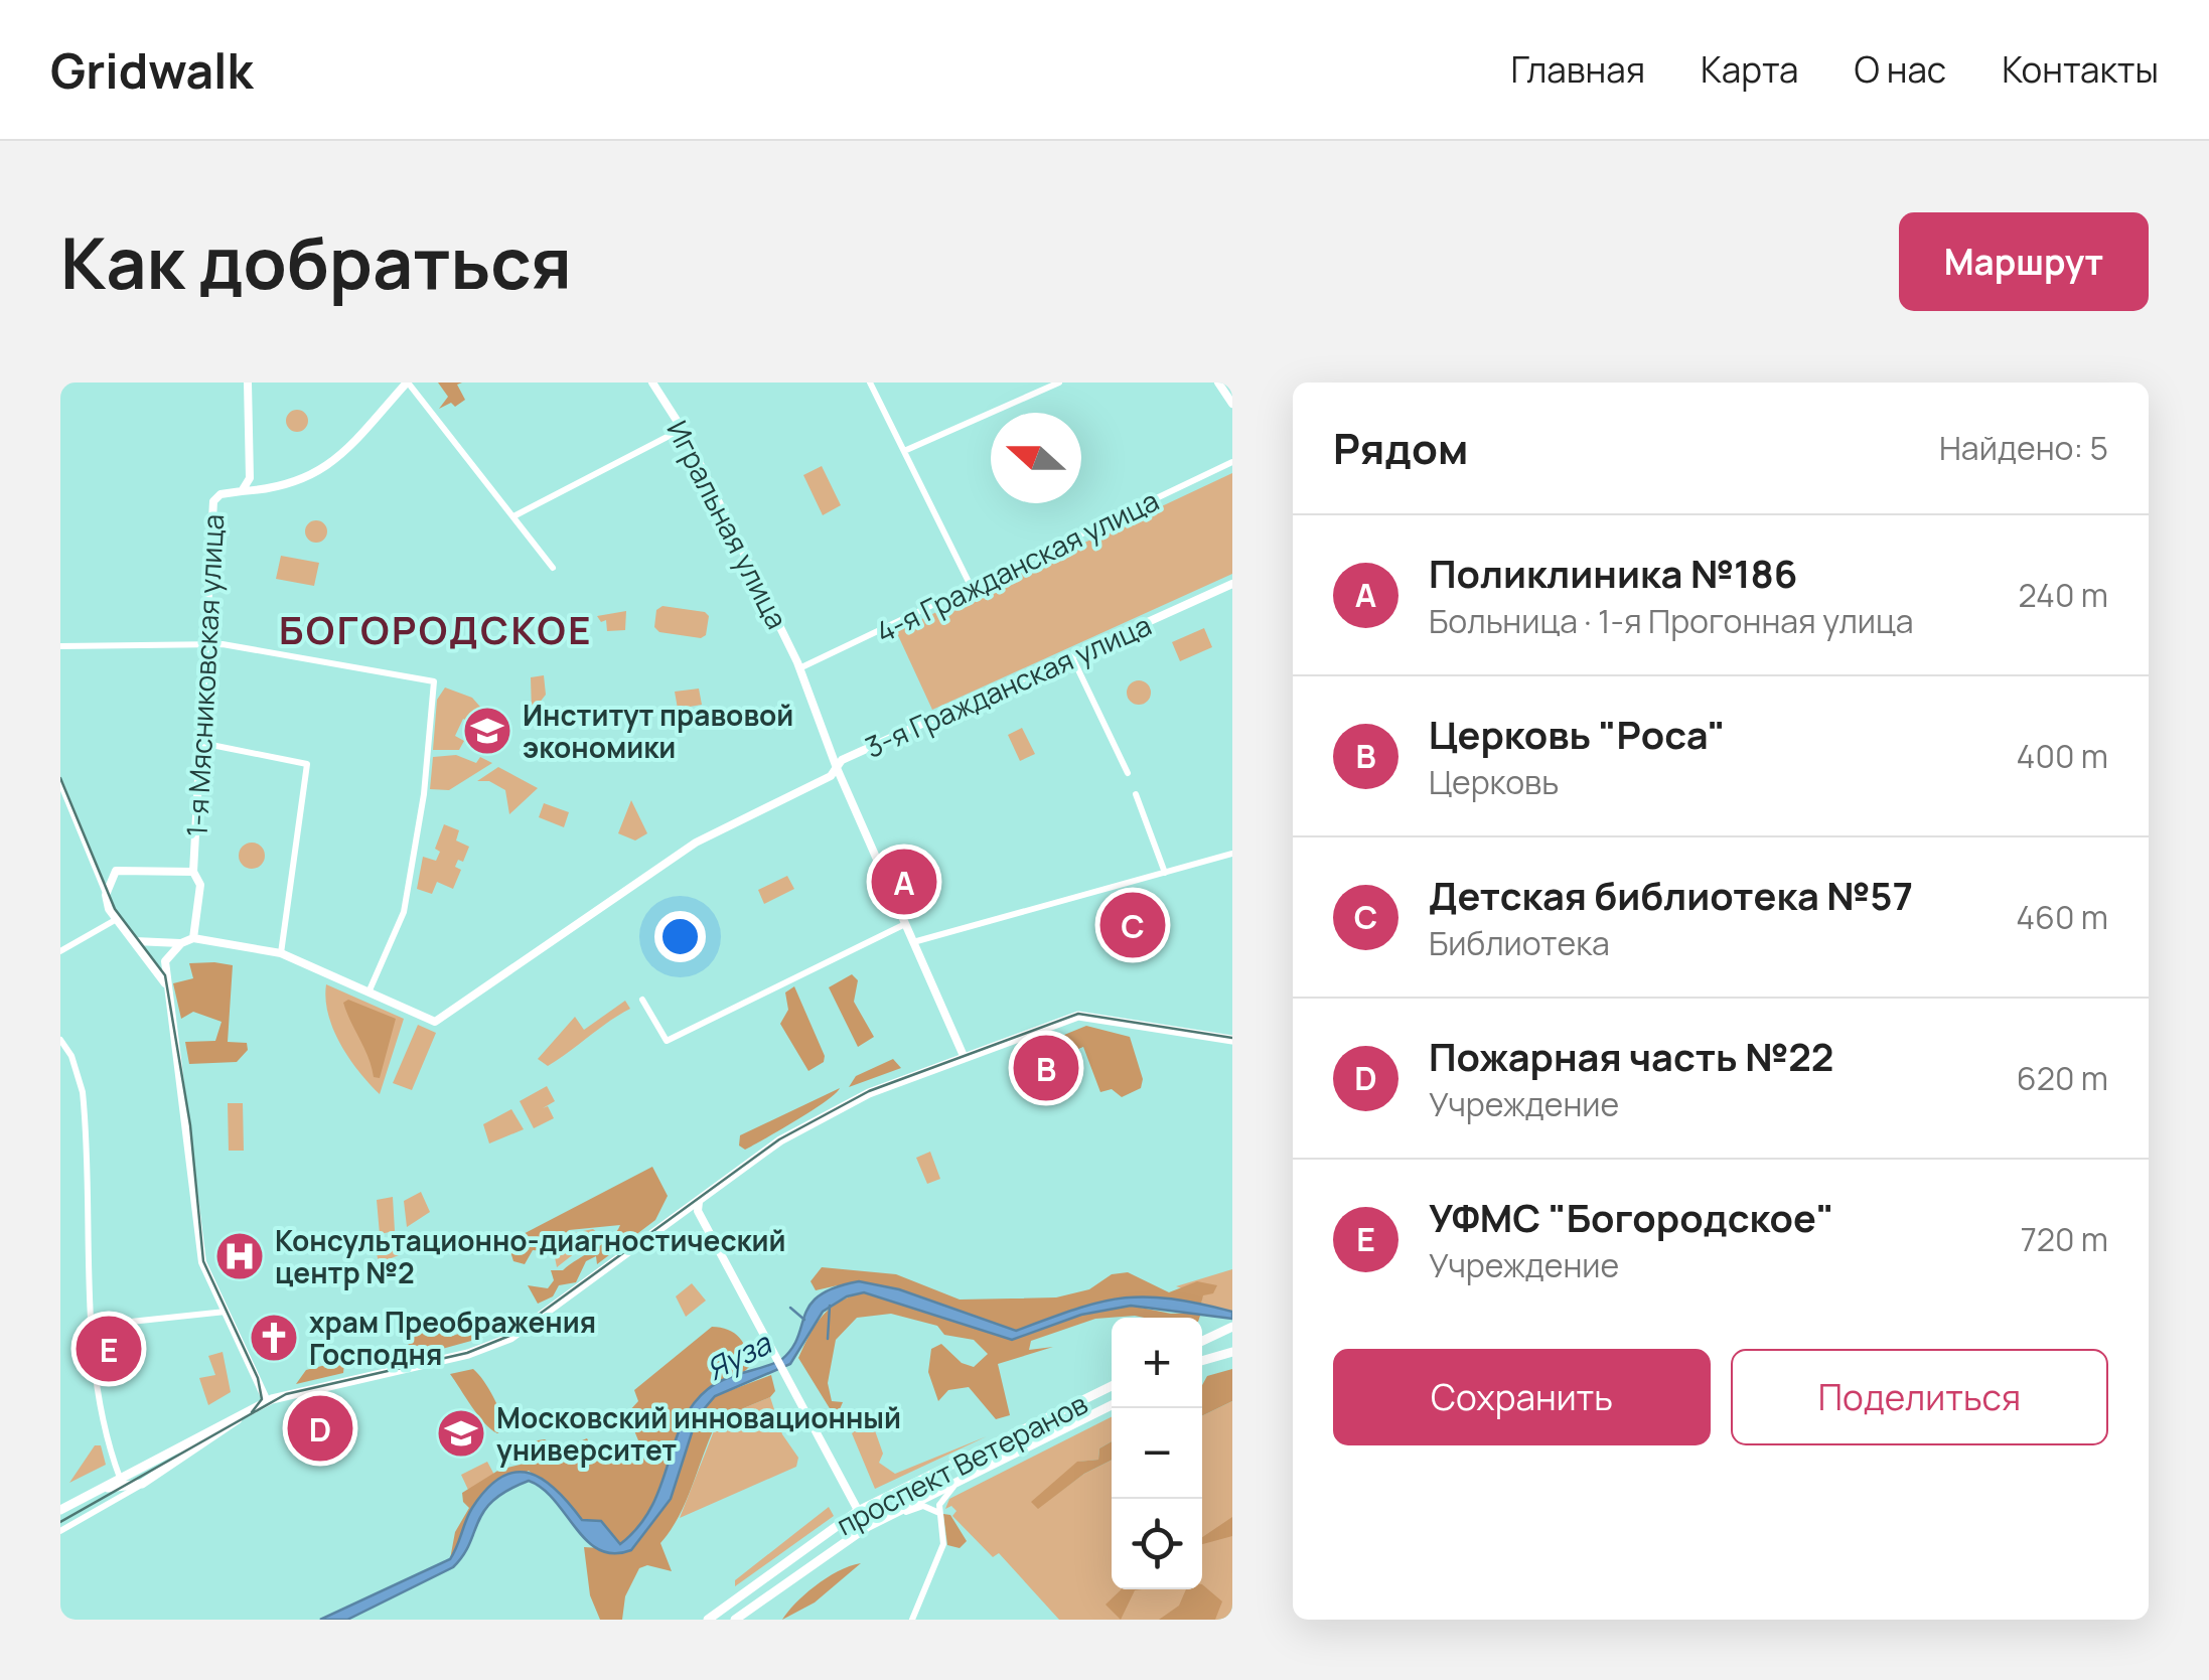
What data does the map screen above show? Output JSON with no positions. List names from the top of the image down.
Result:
{
  "streets": {
    "main road": ["проспект Ветеранов"],
    "street": [
      "Игральная улица",
      "4-я Гражданская улица",
      "1-я Мясниковская улица",
      "3-я Гражданская улица"
    ]
  },
  "crossings": [
    ["Игральная улица", "4-я Гражданская улица"],
    ["Игральная улица", "3-я Гражданская улица"]
  ],
  "districts": ["БОГОРОДСКОЕ"],
  "water": ["Яуза"],
  "places": {
    "school or university": ["Институт правовой экономики", "Московский инновационный университет"],
    "hospital": ["Консультационно-диагностический центр №2"],
    "church": ["храм Преображения Господня"]
  },
  "north": "left",
  "page": {
    "header": "Gridwalk",
    "nav": [
      "Главная",
      "Карта",
      "О нас",
      "Контакты"
    ],
    "buttons": [
      "Маршрут",
      ["Сохранить", "Поделиться"]
    ],
    "title": "Как добраться",
    "heading": ["Рядом", "Найдено: 5"],
    "list": [
      {
        "mark": "A",
        "name": "Поликлиника №186",
        "note": "Больница · 1-я Прогонная улица",
        "value": "240 m"
      },
      {
        "mark": "B",
        "name": "Церковь \"Роса\"",
        "note": "Церковь",
        "value": "400 m"
      },
      {
        "mark": "C",
        "name": "Детская библиотека №57",
        "note": "Библиотека",
        "value": "460 m"
      },
      {
        "mark": "D",
        "name": "Пожарная часть №22",
        "note": "Учреждение",
        "value": "620 m"
      },
      {
        "mark": "E",
        "name": "УФМС \"Богородское\"",
        "note": "Учреждение",
        "value": "720 m"
      }
    ],
    "pins": [
      "A",
      "C",
      "B",
      "E",
      "D"
    ],
    "map_buttons": ["+", "−"]
  }
}
